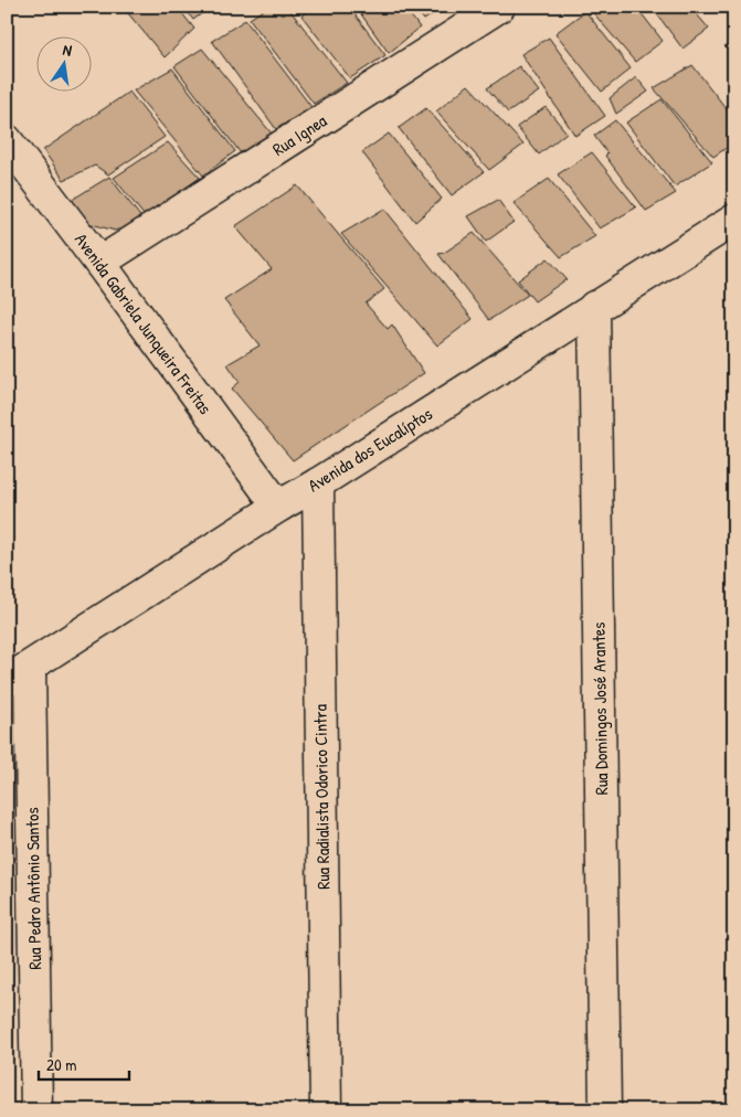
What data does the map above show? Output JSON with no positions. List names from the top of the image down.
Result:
{
  "streets": {
    "street": [
      "Rua Ignea",
      "Avenida Gabriela Junqueira Freitas",
      "Avenida dos Eucalíptos",
      "Rua Domingos José Arantes",
      "Rua Radialista Odorico Cintra",
      "Rua Pedro Antônio Santos"
    ]
  },
  "crossings": [
    ["Rua Ignea", "Avenida Gabriela Junqueira Freitas"],
    ["Avenida Gabriela Junqueira Freitas", "Avenida dos Eucalíptos"],
    ["Avenida dos Eucalíptos", "Rua Domingos José Arantes"],
    ["Avenida dos Eucalíptos", "Rua Radialista Odorico Cintra"],
    ["Avenida dos Eucalíptos", "Rua Pedro Antônio Santos"]
  ],
  "scale_bar": "20 m",
  "north": "top"
}
